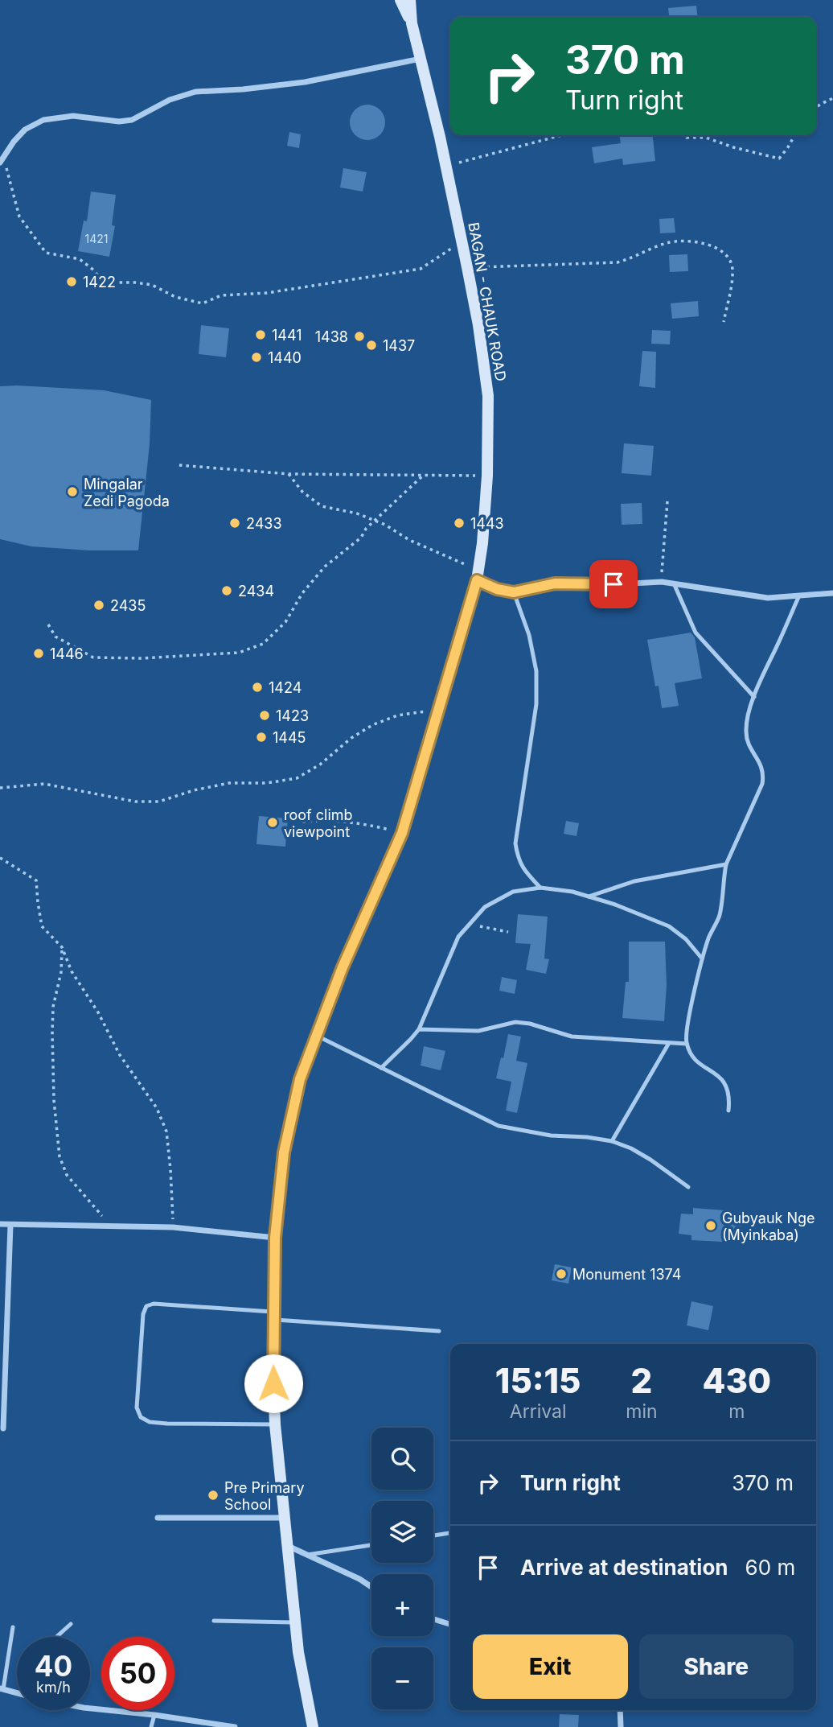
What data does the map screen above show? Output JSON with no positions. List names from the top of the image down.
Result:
{
  "streets": {
    "main road": ["BAGAN - CHAUK ROAD"]
  },
  "places": [
    "1422",
    "1441",
    "1438",
    "1437",
    "1440",
    "Mingalar Zedi Pagoda",
    "2433",
    "1443",
    "2434",
    "2435",
    "1446",
    "1424",
    "1423",
    "1445",
    "roof climb viewpoint",
    "Gubyauk Nge (Myinkaba)",
    "Monument 1374",
    "Pre Primary School"
  ],
  "house_numbers": ["1421"],
  "page": {
    "turn": ["370 m", "Turn right"],
    "eta": [
      "15:15",
      "Arrival",
      "2",
      "min",
      "430",
      "m"
    ],
    "map_buttons": ["+", "−"],
    "list": [
      {
        "name": "Turn right",
        "value": "370 m"
      },
      {
        "name": "Arrive at destination",
        "value": "60 m"
      }
    ],
    "buttons": ["Exit", "Share"],
    "speed": "40 km/h",
    "limit": "50"
  }
}
